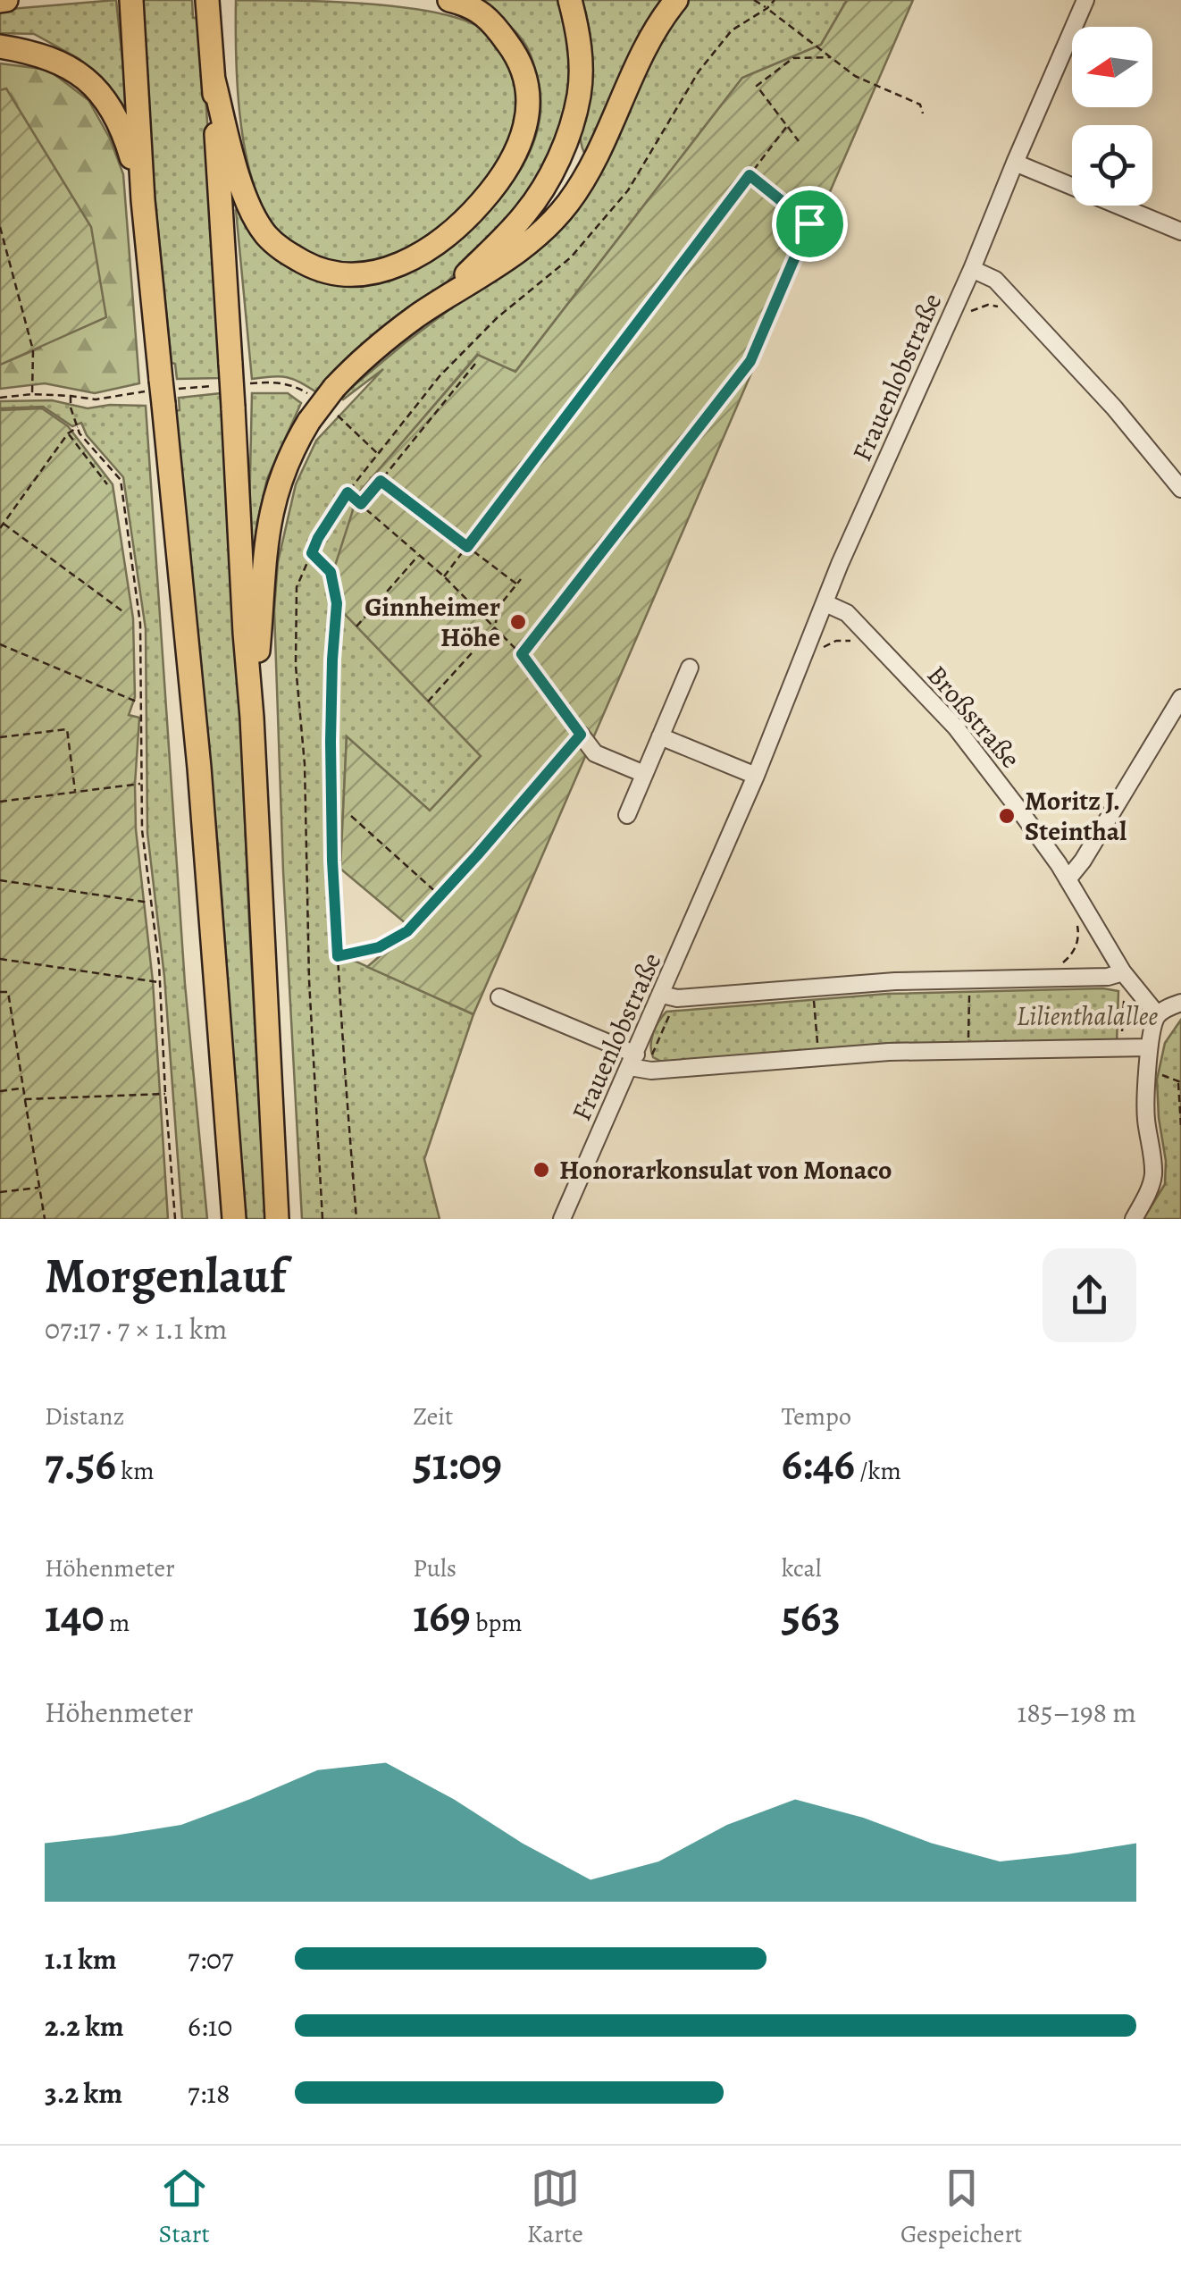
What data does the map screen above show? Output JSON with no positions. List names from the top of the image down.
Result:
{
  "streets": {
    "street": ["Frauenlobstraße", "Broßstraße"]
  },
  "crossings": [
    ["Frauenlobstraße", "Broßstraße"]
  ],
  "parks": ["Lilienthalallee"],
  "places": ["Ginnheimer Höhe", "Moritz J. Steinthal", "Honorarkonsulat von Monaco"],
  "north": "left",
  "page": {
    "heading": ["Morgenlauf", "07:17 · 7 × 1.1 km"],
    "stats": [
      ["Distanz", "7.56 km"],
      ["Zeit", "51:09"],
      ["Tempo", "6:46 /km"],
      ["Höhenmeter", "140 m"],
      ["Puls", "169 bpm"],
      ["kcal", "563"]
    ],
    "chart": ["Höhenmeter", "185–198 m"],
    "list": [
      {
        "name": "1.1 km",
        "note": "7:07"
      },
      {
        "name": "2.2 km",
        "note": "6:10"
      },
      {
        "name": "3.2 km",
        "note": "7:18"
      }
    ],
    "tabs": ["Start", "Karte", "Gespeichert"]
  }
}
